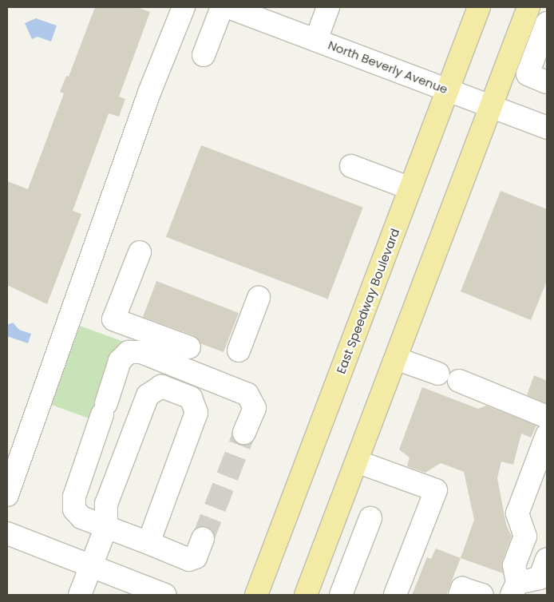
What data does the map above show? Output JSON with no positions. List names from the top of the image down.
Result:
{
  "streets": {
    "main road": ["East Speedway Boulevard"],
    "street": ["North Beverly Avenue"]
  },
  "crossings": [
    ["North Beverly Avenue", "East Speedway Boulevard"]
  ]
}
